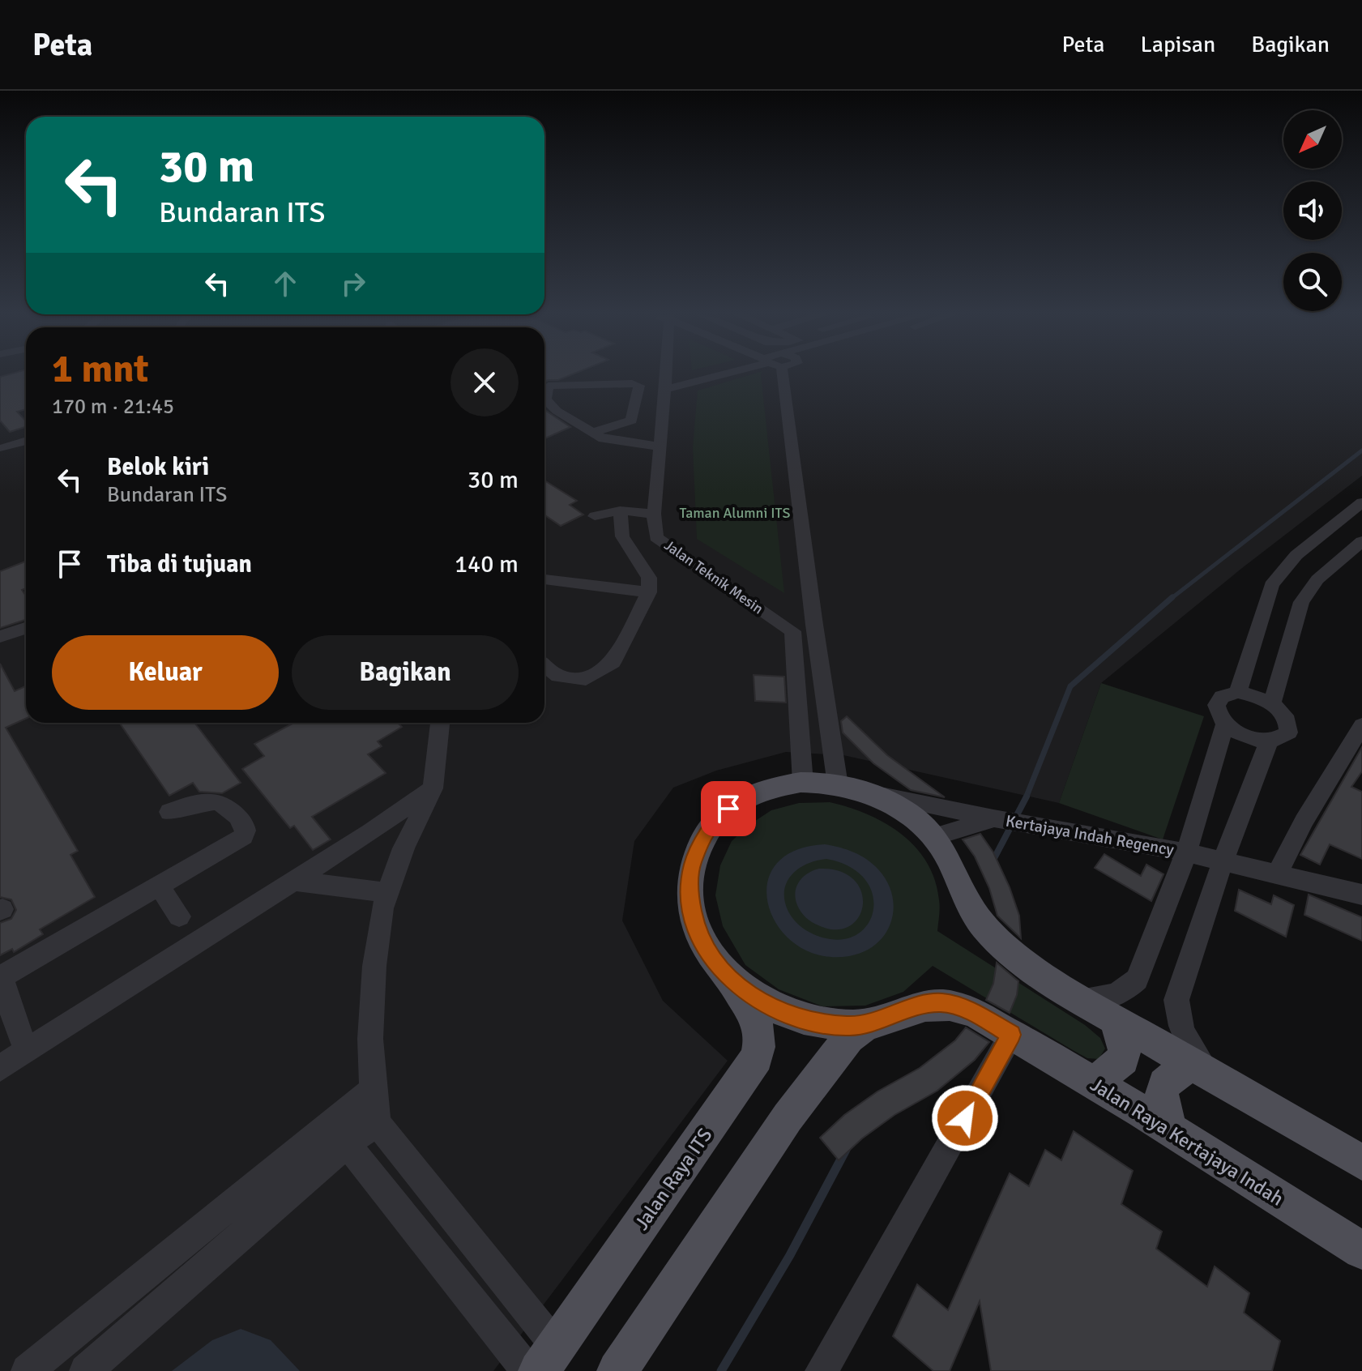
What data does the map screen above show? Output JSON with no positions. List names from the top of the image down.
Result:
{
  "streets": {
    "main road": ["Jalan Raya Kertajaya Indah", "Jalan Raya ITS"],
    "street": ["Jalan Teknik Mesin", "Kertajaya Indah Regency"]
  },
  "parks": ["Taman Alumni ITS"],
  "north": "bottom left",
  "page": {
    "header": "Peta",
    "nav": ["Peta", "Lapisan", "Bagikan"],
    "turn": ["30 m", "Bundaran ITS"],
    "heading": ["1 mnt", "170 m · 21:45"],
    "list": [
      {
        "name": "Belok kiri",
        "note": "Bundaran ITS",
        "value": "30 m"
      },
      {
        "name": "Tiba di tujuan",
        "value": "140 m"
      }
    ],
    "buttons": ["Keluar", "Bagikan"]
  }
}
